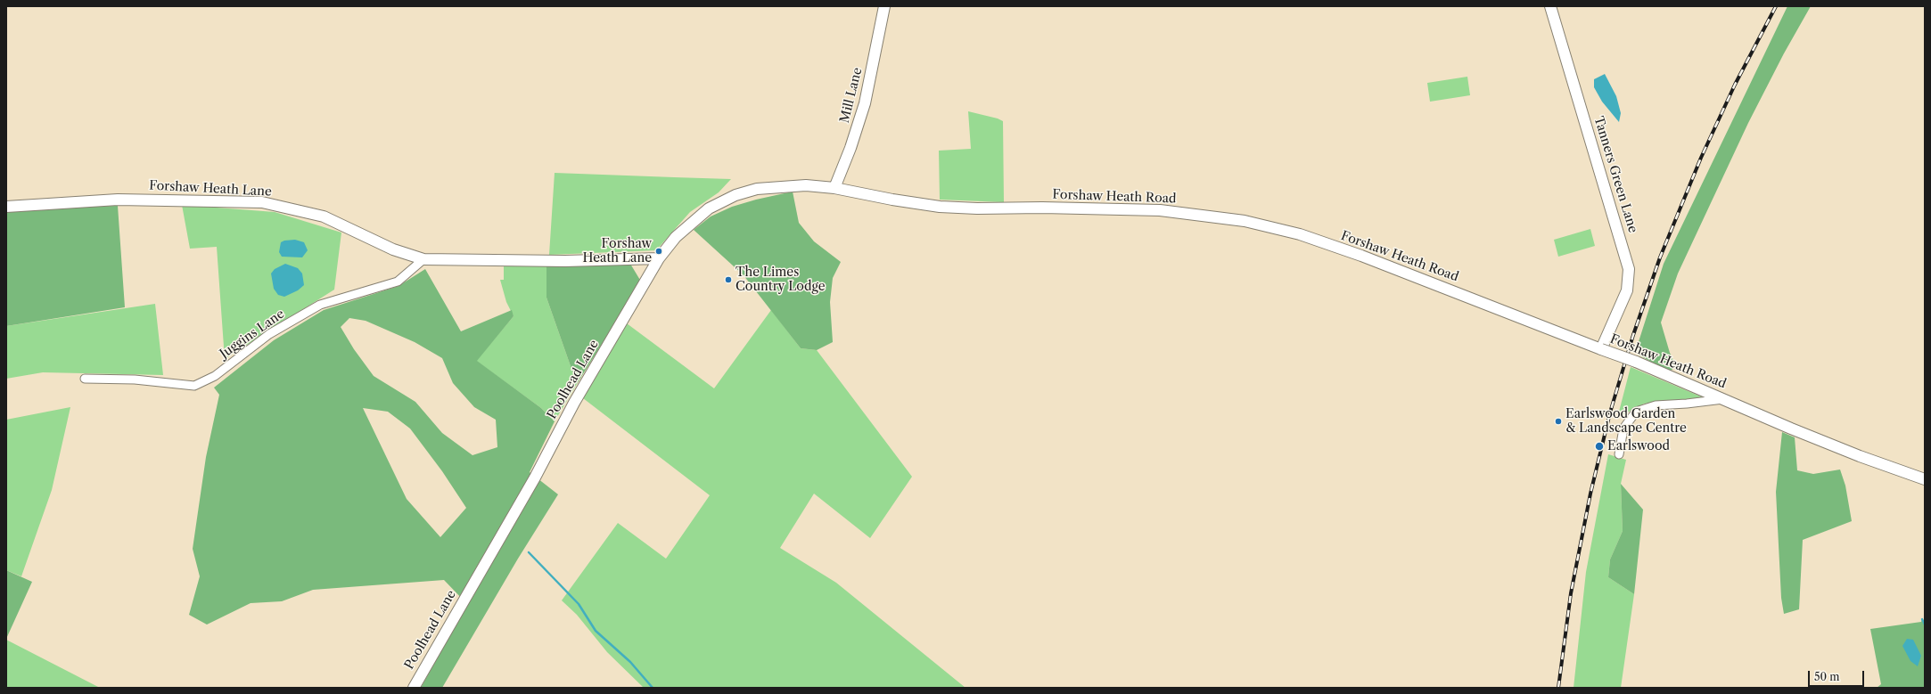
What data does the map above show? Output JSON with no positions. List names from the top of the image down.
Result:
{
  "streets": {
    "street": [
      "Mill Lane",
      "Tanners Green Lane",
      "Forshaw Heath Lane",
      "Forshaw Heath Road",
      "Juggins Lane",
      "Poolhead Lane"
    ]
  },
  "crossings": [
    ["Mill Lane", "Forshaw Heath Road"],
    ["Mill Lane", "Poolhead Lane"],
    ["Tanners Green Lane", "Forshaw Heath Road"],
    ["Forshaw Heath Lane", "Juggins Lane"],
    ["Forshaw Heath Lane", "Poolhead Lane"],
    ["Forshaw Heath Road", "Poolhead Lane"]
  ],
  "places": [
    "Forshaw Heath Lane",
    "The Limes Country Lodge",
    "Earlswood Garden & Landscape Centre",
    "Earlswood"
  ],
  "scale_bar": "50 m"
}
